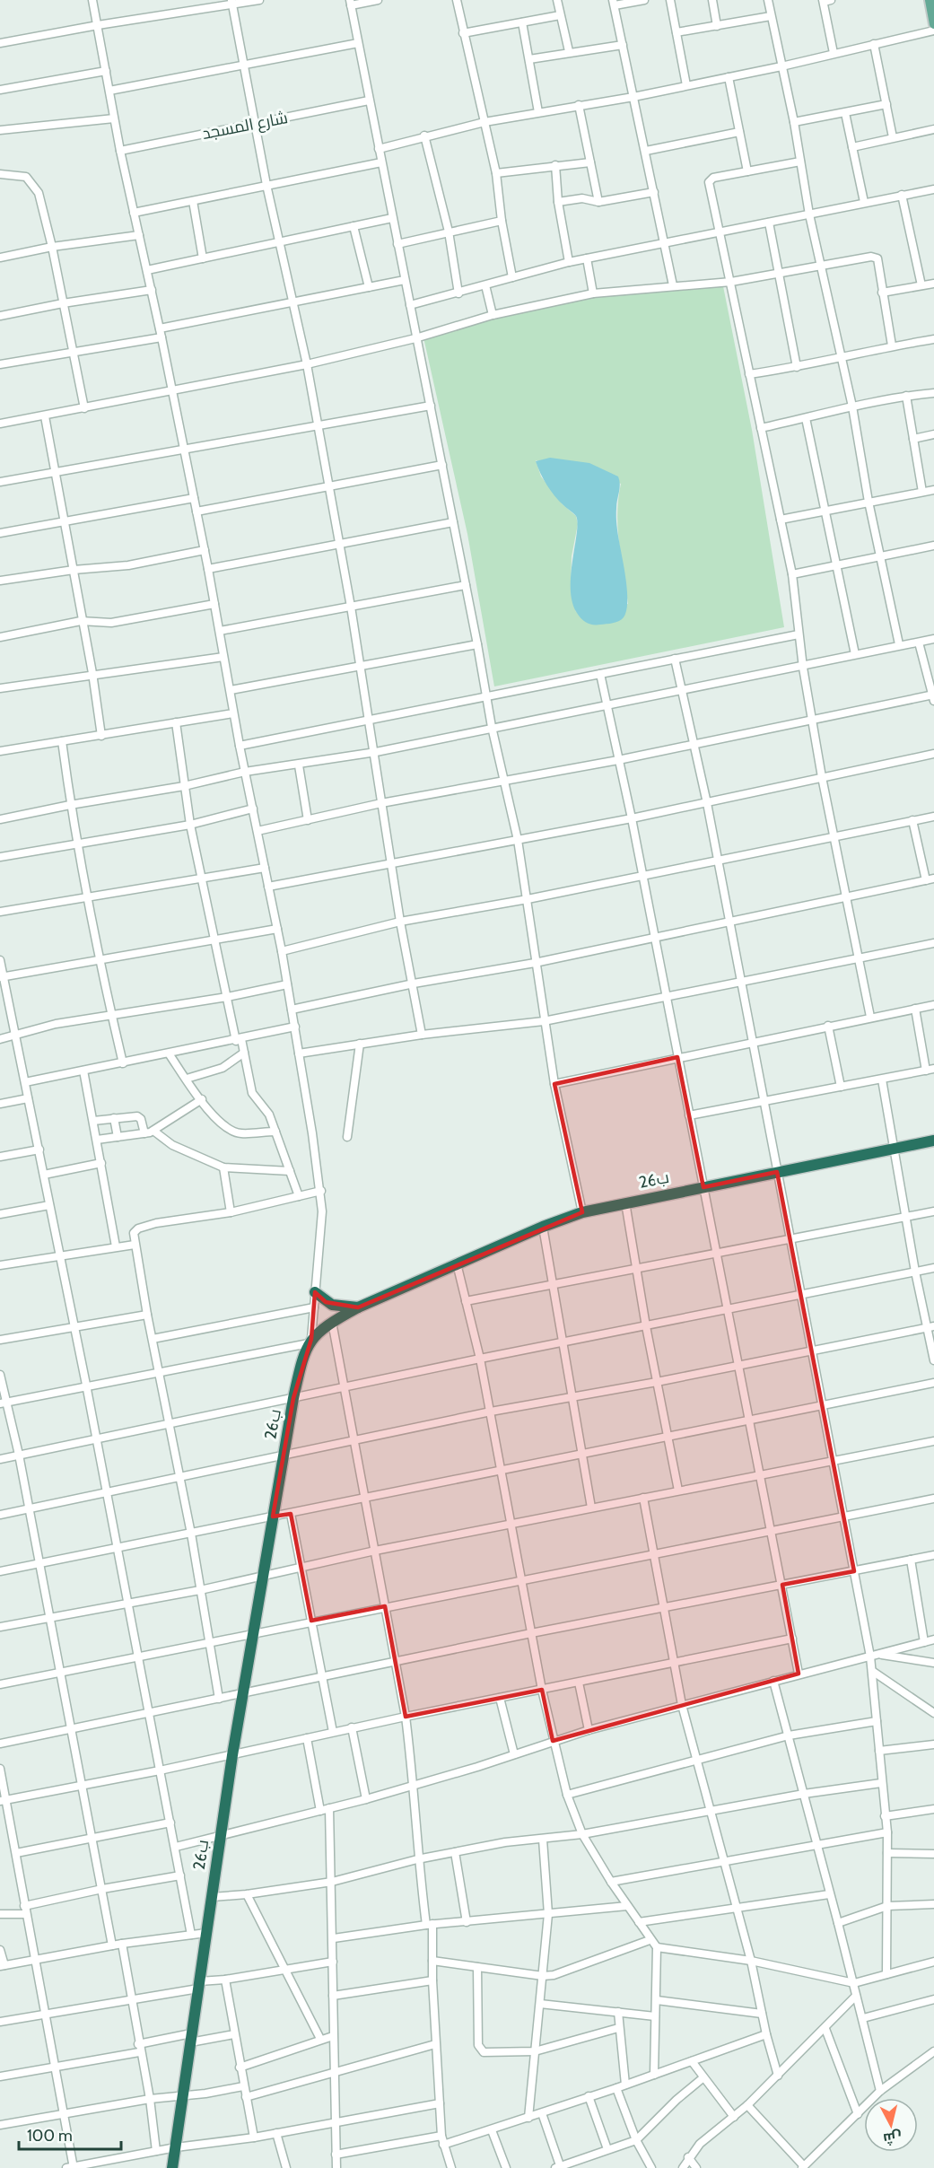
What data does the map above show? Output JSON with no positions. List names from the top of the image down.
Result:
{
  "streets": {
    "highway": ["26ب"],
    "street": ["شارع المسجد"]
  },
  "scale_bar": "100 m",
  "north": "bottom"
}
